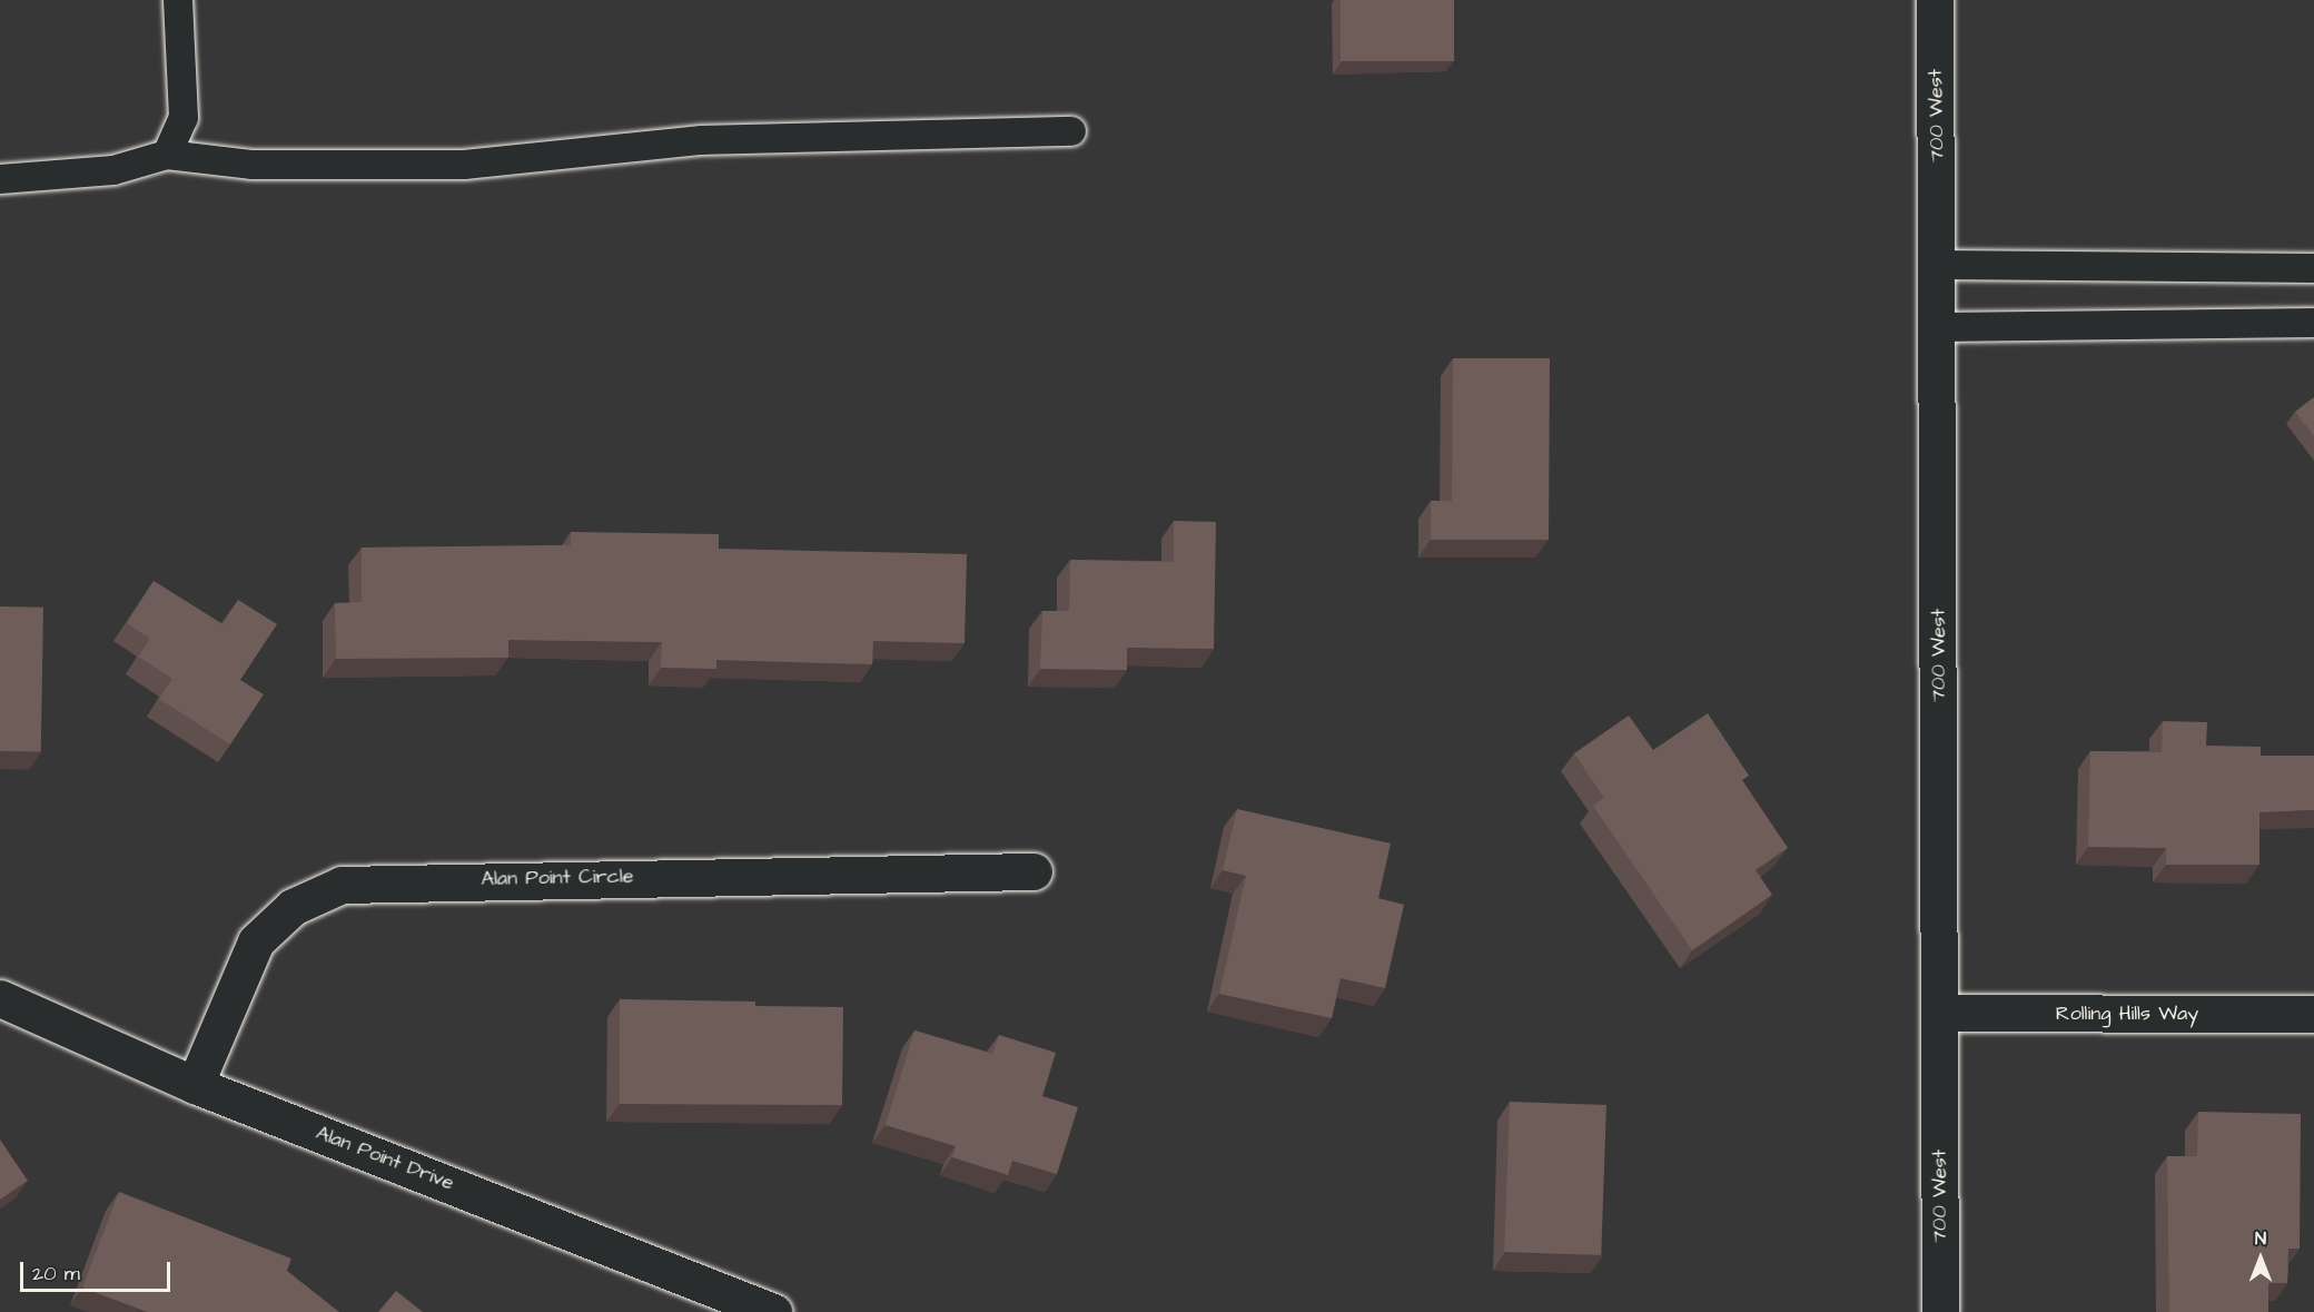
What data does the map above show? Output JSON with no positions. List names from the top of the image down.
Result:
{
  "streets": {
    "street": [
      "700 West",
      "Alan Point Circle",
      "Rolling Hills Way",
      "Alan Point Drive"
    ]
  },
  "crossings": [
    ["700 West", "Rolling Hills Way"],
    ["Alan Point Circle", "Alan Point Drive"]
  ],
  "scale_bar": "20 m",
  "north": "top"
}
